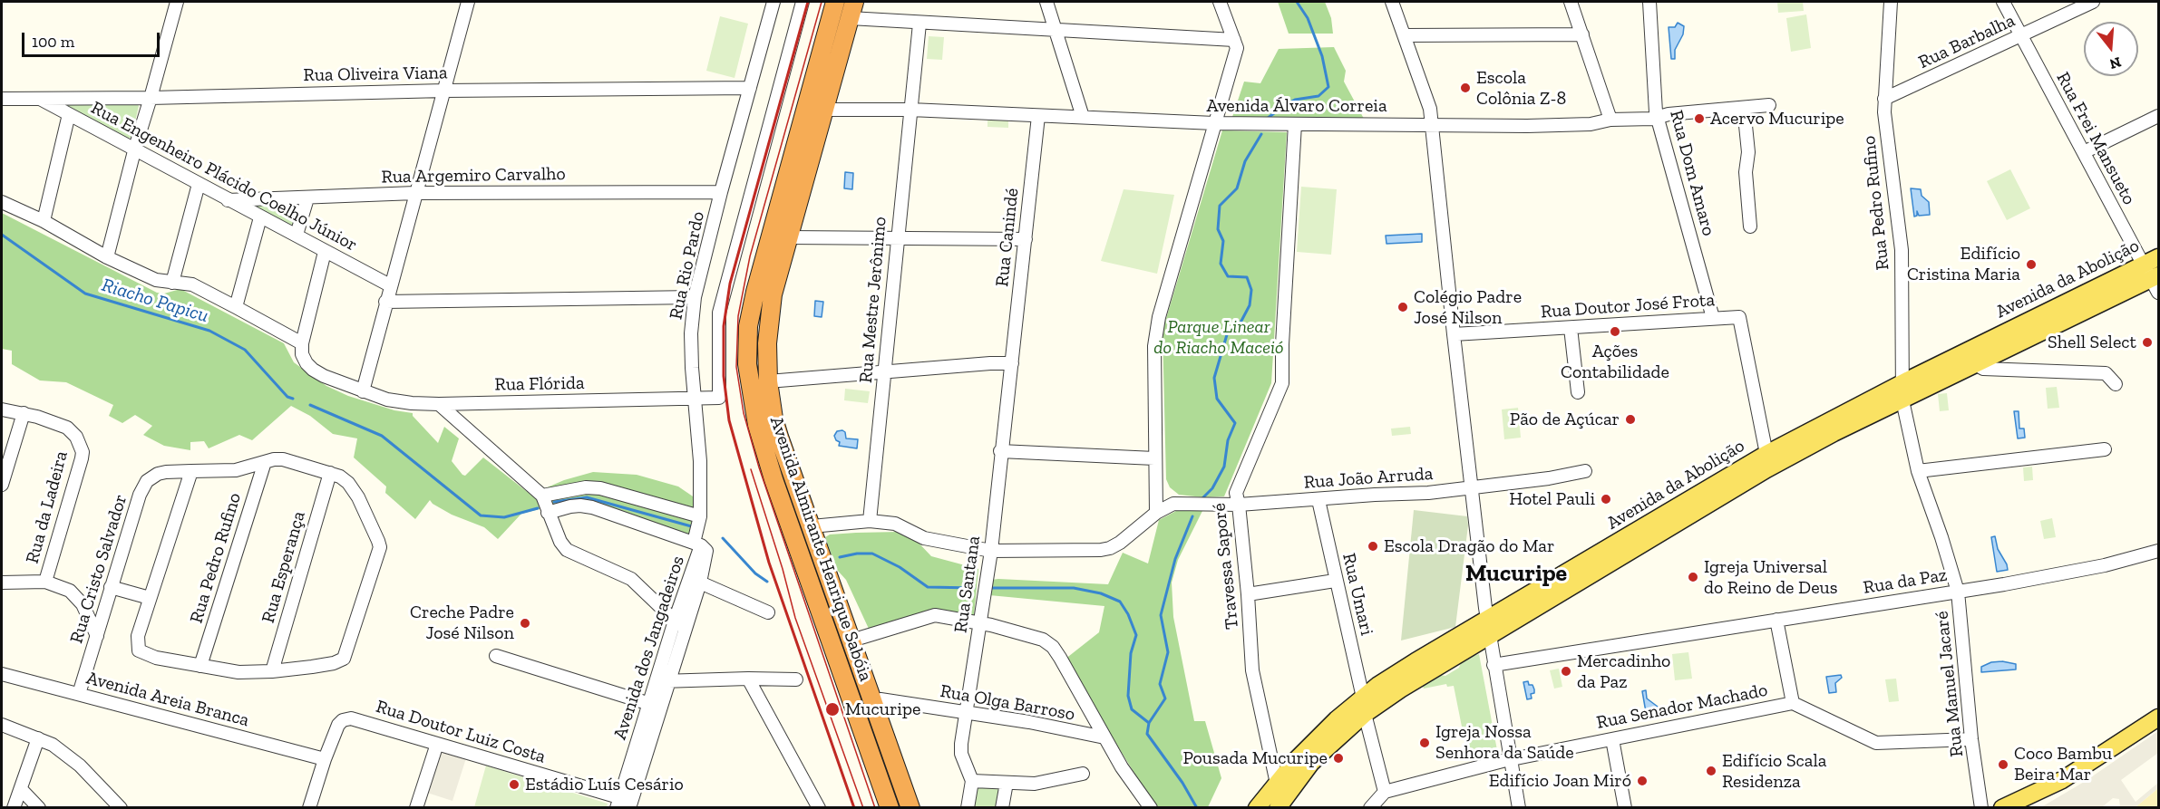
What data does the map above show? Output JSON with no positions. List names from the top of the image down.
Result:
{
  "streets": {
    "highway": ["Avenida Almirante Henrique Sabóia"],
    "main road": ["Avenida da Abolição"],
    "street": [
      "Rua Barbalha",
      "Rua Oliveira Viana",
      "Avenida Álvaro Correia",
      "Rua Frei Mansueto",
      "Rua Dom Amaro",
      "Rua Argemiro Carvalho",
      "Rua Engenheiro Plácido Coelho Júnior",
      "Rua Pedro Rufino",
      "Rua Canindé",
      "Rua Rio Pardo",
      "Rua Mestre Jerônimo",
      "Rua Doutor José Frota",
      "Rua Flórida",
      "Rua João Arruda",
      "Rua da Ladeira",
      "Travessa Saporé",
      "Rua Esperança",
      "Rua Cristo Salvador",
      "Rua da Paz",
      "Rua Santana",
      "Rua Umari",
      "Avenida dos Jangadeiros",
      "Rua Manuel Jacaré",
      "Avenida Areia Branca",
      "Rua Olga Barroso",
      "Rua Senador Machado",
      "Rua Doutor Luiz Costa"
    ]
  },
  "crossings": [
    ["Rua Barbalha", "Rua Frei Mansueto"],
    ["Rua Barbalha", "Rua Pedro Rufino"],
    ["Rua Oliveira Viana", "Rua Engenheiro Plácido Coelho Júnior"],
    ["Rua Oliveira Viana", "Rua Rio Pardo"],
    ["Avenida Álvaro Correia", "Rua Dom Amaro"],
    ["Avenida Álvaro Correia", "Rua Canindé"],
    ["Avenida Álvaro Correia", "Rua Mestre Jerônimo"],
    ["Avenida Álvaro Correia", "Avenida Almirante Henrique Sabóia"],
    ["Avenida Álvaro Correia", "Travessa Saporé"],
    ["Rua Frei Mansueto", "Avenida da Abolição"],
    ["Rua Dom Amaro", "Rua Doutor José Frota"],
    ["Rua Argemiro Carvalho", "Rua Engenheiro Plácido Coelho Júnior"],
    ["Rua Argemiro Carvalho", "Rua Rio Pardo"],
    ["Rua Pedro Rufino", "Avenida da Abolição"],
    ["Rua Pedro Rufino", "Rua Cristo Salvador"],
    ["Rua Pedro Rufino", "Rua Manuel Jacaré"],
    ["Rua Canindé", "Rua Santana"],
    ["Rua Rio Pardo", "Rua Flórida"],
    ["Rua Rio Pardo", "Avenida dos Jangadeiros"],
    ["Avenida da Abolição", "Rua Doutor José Frota"],
    ["Avenida da Abolição", "Travessa Saporé"],
    ["Avenida da Abolição", "Rua Umari"],
    ["Avenida da Abolição", "Rua Manuel Jacaré"],
    ["Rua João Arruda", "Travessa Saporé"],
    ["Rua João Arruda", "Rua Umari"],
    ["Avenida Almirante Henrique Sabóia", "Rua Olga Barroso"],
    ["Rua Esperança", "Rua Cristo Salvador"],
    ["Rua Cristo Salvador", "Avenida Areia Branca"],
    ["Rua da Paz", "Rua Manuel Jacaré"],
    ["Rua Santana", "Rua Olga Barroso"],
    ["Rua Umari", "Rua Senador Machado"],
    ["Avenida dos Jangadeiros", "Rua Doutor Luiz Costa"],
    ["Rua Manuel Jacaré", "Rua Senador Machado"],
    ["Avenida Areia Branca", "Rua Doutor Luiz Costa"]
  ],
  "districts": ["Mucuripe"],
  "water": ["Riacho Papicu"],
  "parks": ["Parque Linear do Riacho Maceió"],
  "places": [
    "Escola Colônia Z-8",
    "Acervo Mucuripe",
    "Edifício Cristina Maria",
    "Colégio Padre José Nilson",
    "Ações Contabilidade",
    "Shell Select",
    "Pão de Açúcar",
    "Hotel Pauli",
    "Escola Dragão do Mar",
    "Igreja Universal do Reino de Deus",
    "Creche Padre José Nilson",
    "Mercadinho da Paz",
    "Mucuripe",
    "Igreja Nossa Senhora da Saúde",
    "Pousada Mucuripe",
    "Coco Bambu Beira Mar",
    "Edifício Scala Residenza",
    "Edifício Joan Miró",
    "Estádio Luís Cesário"
  ],
  "scale_bar": "100 m",
  "north": "bottom"
}
